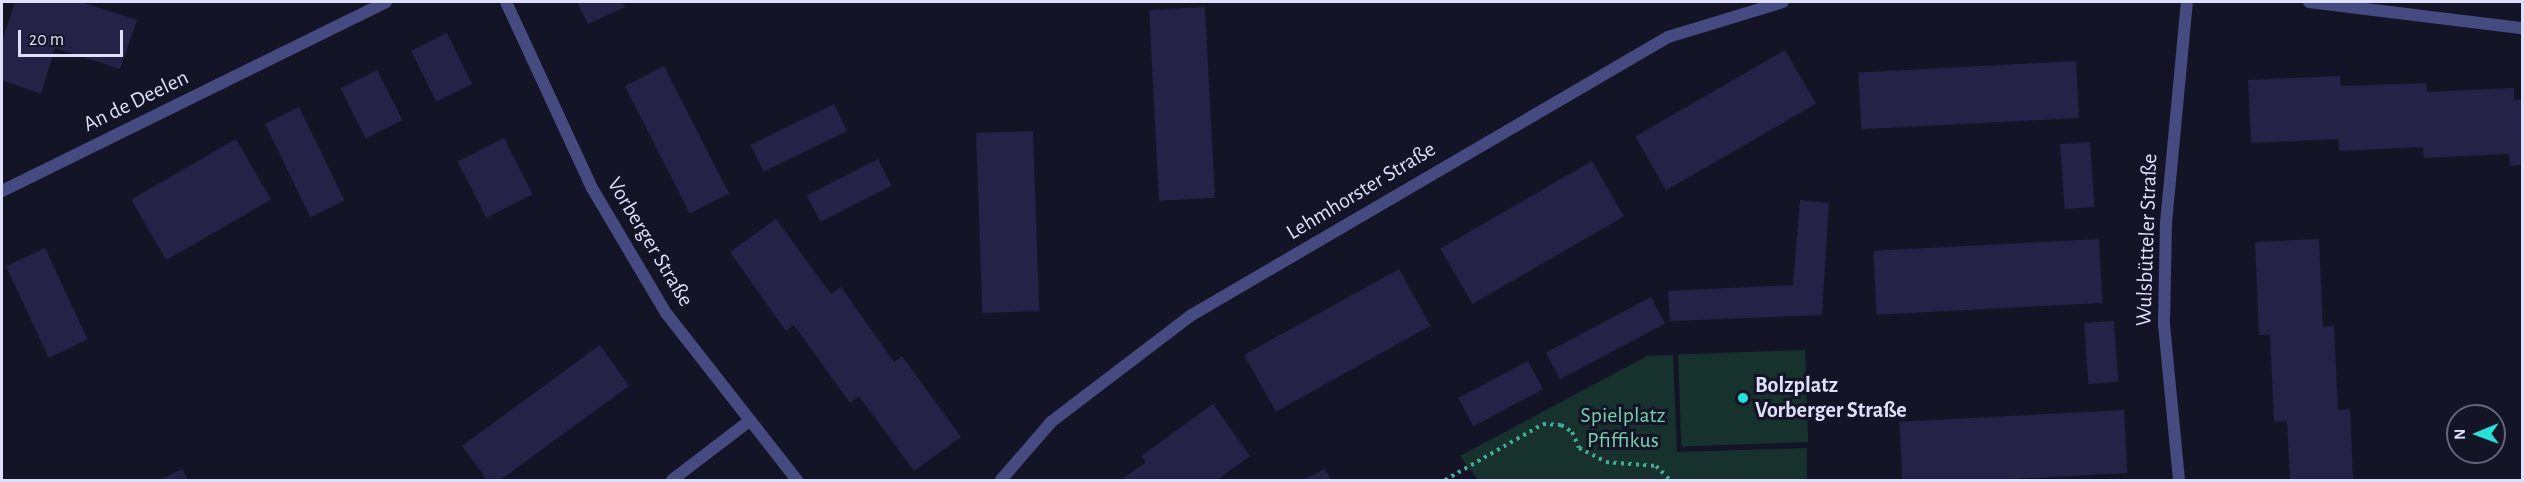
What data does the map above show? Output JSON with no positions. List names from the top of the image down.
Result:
{
  "streets": {
    "street": [
      "An de Deelen",
      "Lehmhorster Straße",
      "Wulsbütteler Straße",
      "Vorberger Straße"
    ]
  },
  "parks": ["Spielplatz Pfiffikus"],
  "places": ["Bolzplatz Vorberger Straße"],
  "scale_bar": "20 m",
  "north": "left"
}
